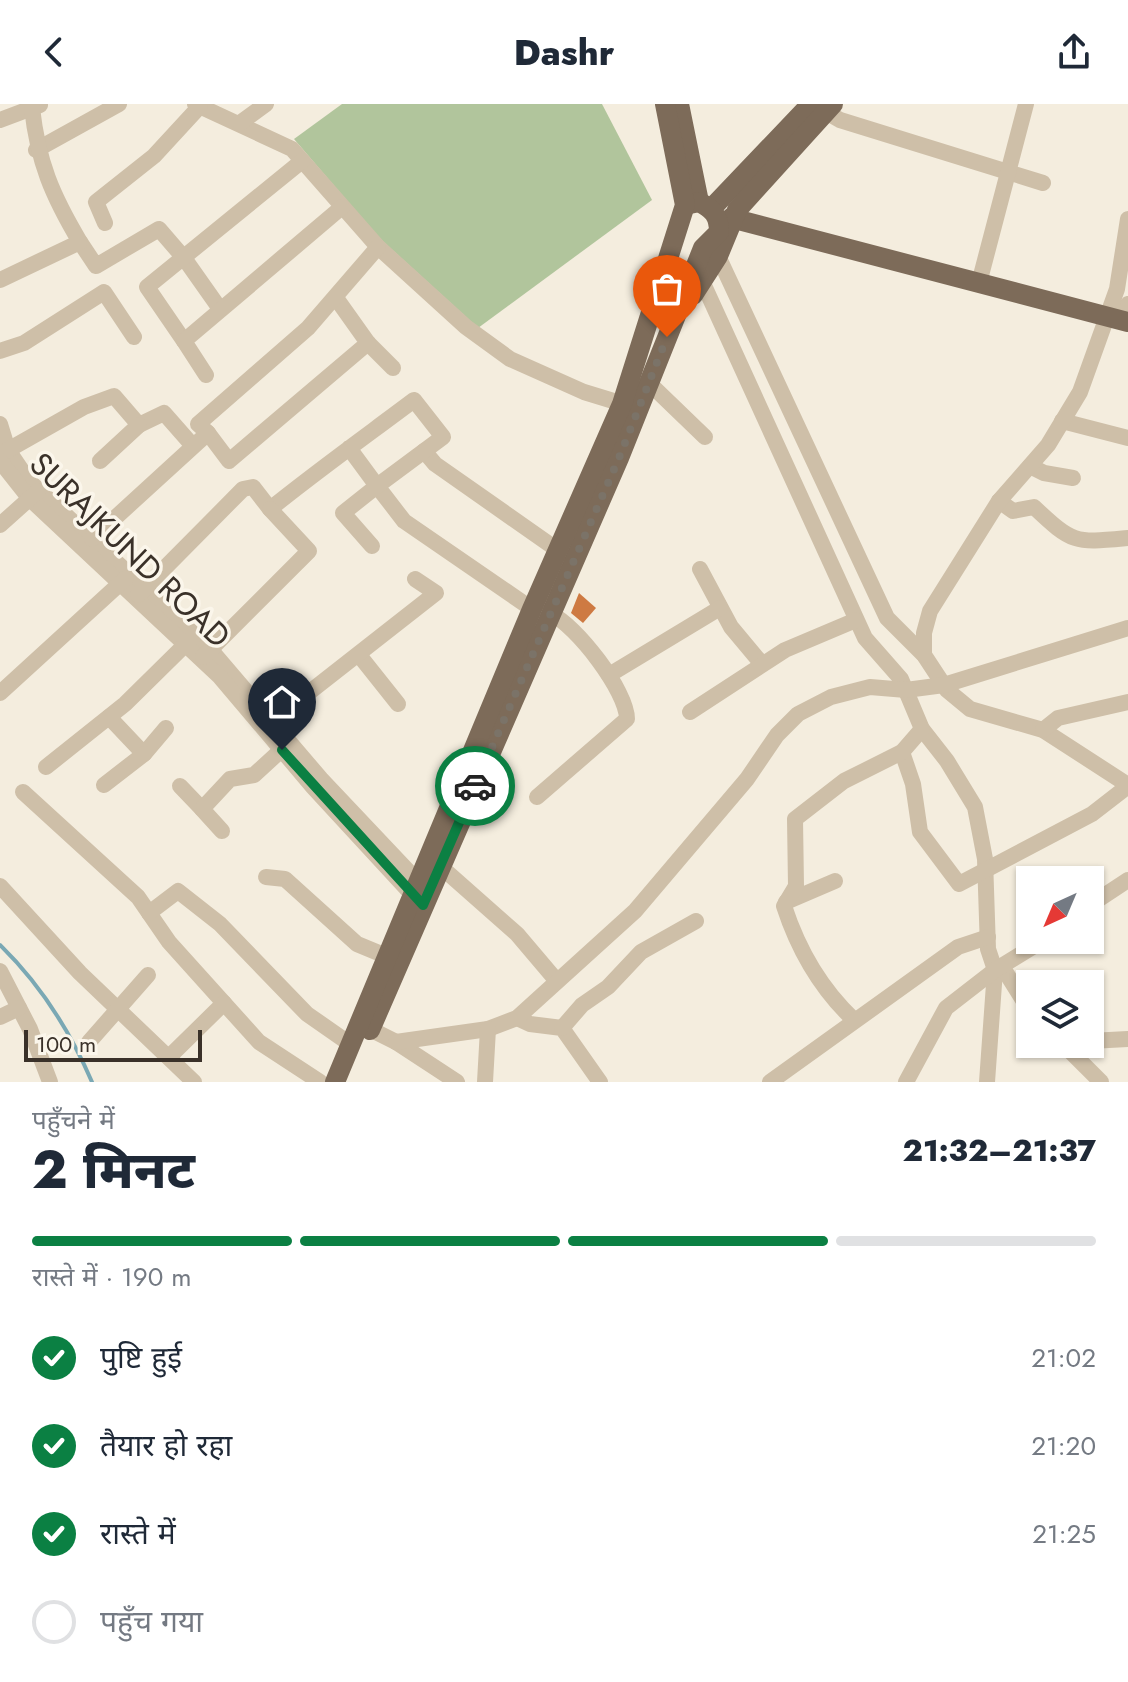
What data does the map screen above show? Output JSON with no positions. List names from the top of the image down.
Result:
{
  "streets": {
    "street": ["SURAJKUND ROAD"]
  },
  "scale_bar": "100 m",
  "north": "bottom left",
  "page": {
    "header": "Dashr",
    "scale": "100 m",
    "heading": ["2 मिनट", "पहुँचने में", "21:32–21:37"],
    "bar": "रास्ते में · 190 m",
    "list": [
      ["पुष्टि हुई", "21:02"],
      ["तैयार हो रहा", "21:20"],
      ["रास्ते में", "21:25"],
      "पहुँच गया"
    ]
  }
}
